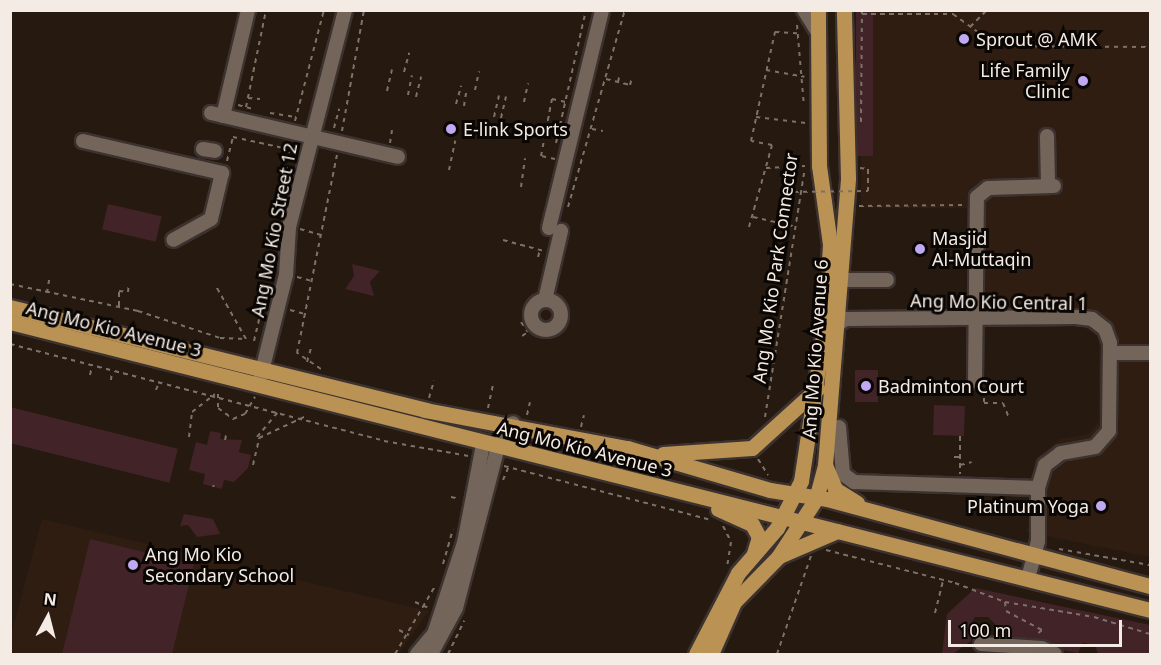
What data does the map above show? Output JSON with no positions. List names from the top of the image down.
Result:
{
  "streets": {
    "main road": ["Ang Mo Kio Avenue 3", "Ang Mo Kio Avenue 6"],
    "street": ["Ang Mo Kio Street 12", "Ang Mo Kio Central 1"],
    "path": ["Ang Mo Kio Park Connector"]
  },
  "crossings": [
    ["Ang Mo Kio Street 12", "Ang Mo Kio Avenue 3"],
    ["Ang Mo Kio Central 1", "Ang Mo Kio Avenue 3"],
    ["Ang Mo Kio Central 1", "Ang Mo Kio Avenue 6"],
    ["Ang Mo Kio Avenue 3", "Ang Mo Kio Avenue 6"]
  ],
  "places": [
    "Sprout @ AMK",
    "Life Family Clinic",
    "E-link Sports",
    "Masjid Al-Muttaqin",
    "Badminton Court",
    "Platinum Yoga",
    "Ang Mo Kio Secondary School"
  ],
  "scale_bar": "100 m",
  "north": "top"
}
